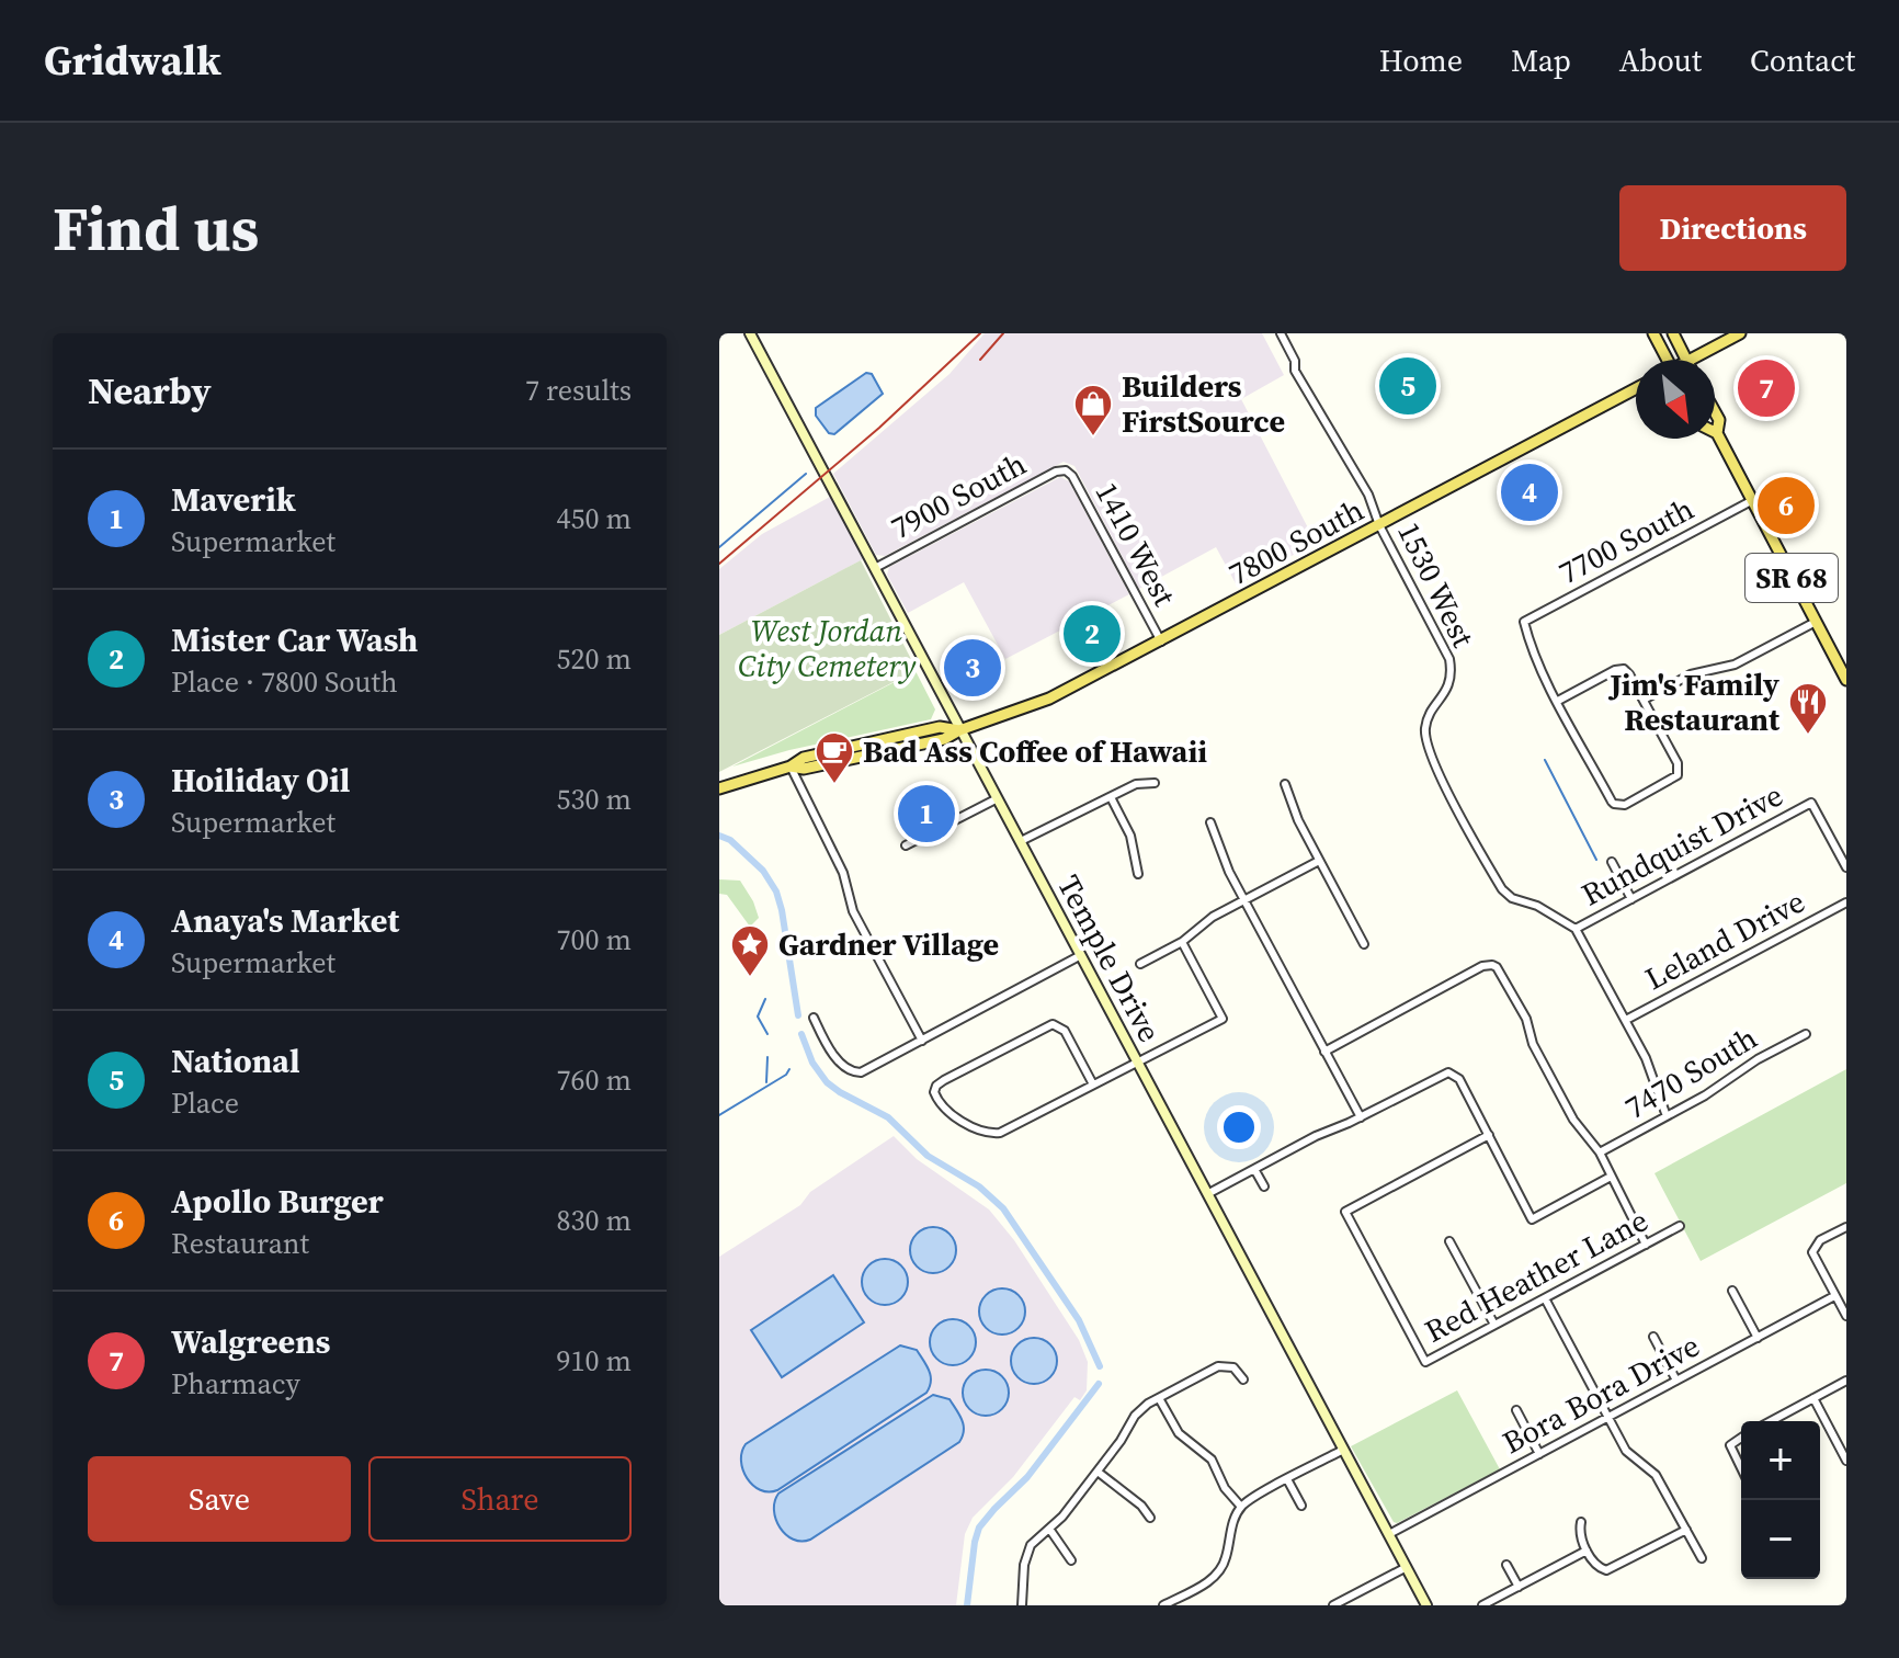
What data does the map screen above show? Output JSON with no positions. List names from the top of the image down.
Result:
{
  "streets": {
    "main road": ["7800 South", "SR 68"],
    "street": [
      "7900 South",
      "7700 South",
      "1410 West",
      "1530 West",
      "Rundquist Drive",
      "Leland Drive",
      "Temple Drive",
      "7470 South",
      "Red Heather Lane",
      "Bora Bora Drive"
    ]
  },
  "crossings": [
    ["7900 South", "1410 West"],
    ["7900 South", "Temple Drive"],
    ["7700 South", "SR 68"],
    ["7800 South", "1410 West"],
    ["7800 South", "1530 West"],
    ["7800 South", "Temple Drive"],
    ["1530 West", "Rundquist Drive"],
    ["Temple Drive", "Bora Bora Drive"]
  ],
  "parks": ["West Jordan City Cemetery"],
  "places": {
    "shop": ["Builders FirstSource"],
    "restaurant": ["Jim's Family Restaurant"],
    "cafe": ["Bad Ass Coffee of Hawaii"],
    "place": ["Gardner Village"]
  },
  "north": "bottom right",
  "page": {
    "header": "Gridwalk",
    "nav": [
      "Home",
      "Map",
      "About",
      "Contact"
    ],
    "buttons": [
      "Directions",
      ["Save", "Share"]
    ],
    "title": "Find us",
    "heading": ["Nearby", "7 results"],
    "pins": [
      "5",
      "7",
      "4",
      "6",
      "2",
      "3",
      "1"
    ],
    "list": [
      {
        "mark": "1",
        "name": "Maverik",
        "note": "Supermarket",
        "value": "450 m"
      },
      {
        "mark": "2",
        "name": "Mister Car Wash",
        "note": "Place · 7800 South",
        "value": "520 m"
      },
      {
        "mark": "3",
        "name": "Hoiliday Oil",
        "note": "Supermarket",
        "value": "530 m"
      },
      {
        "mark": "4",
        "name": "Anaya's Market",
        "note": "Supermarket",
        "value": "700 m"
      },
      {
        "mark": "5",
        "name": "National",
        "note": "Place",
        "value": "760 m"
      },
      {
        "mark": "6",
        "name": "Apollo Burger",
        "note": "Restaurant",
        "value": "830 m"
      },
      {
        "mark": "7",
        "name": "Walgreens",
        "note": "Pharmacy",
        "value": "910 m"
      }
    ],
    "map_buttons": ["+", "−"]
  }
}
